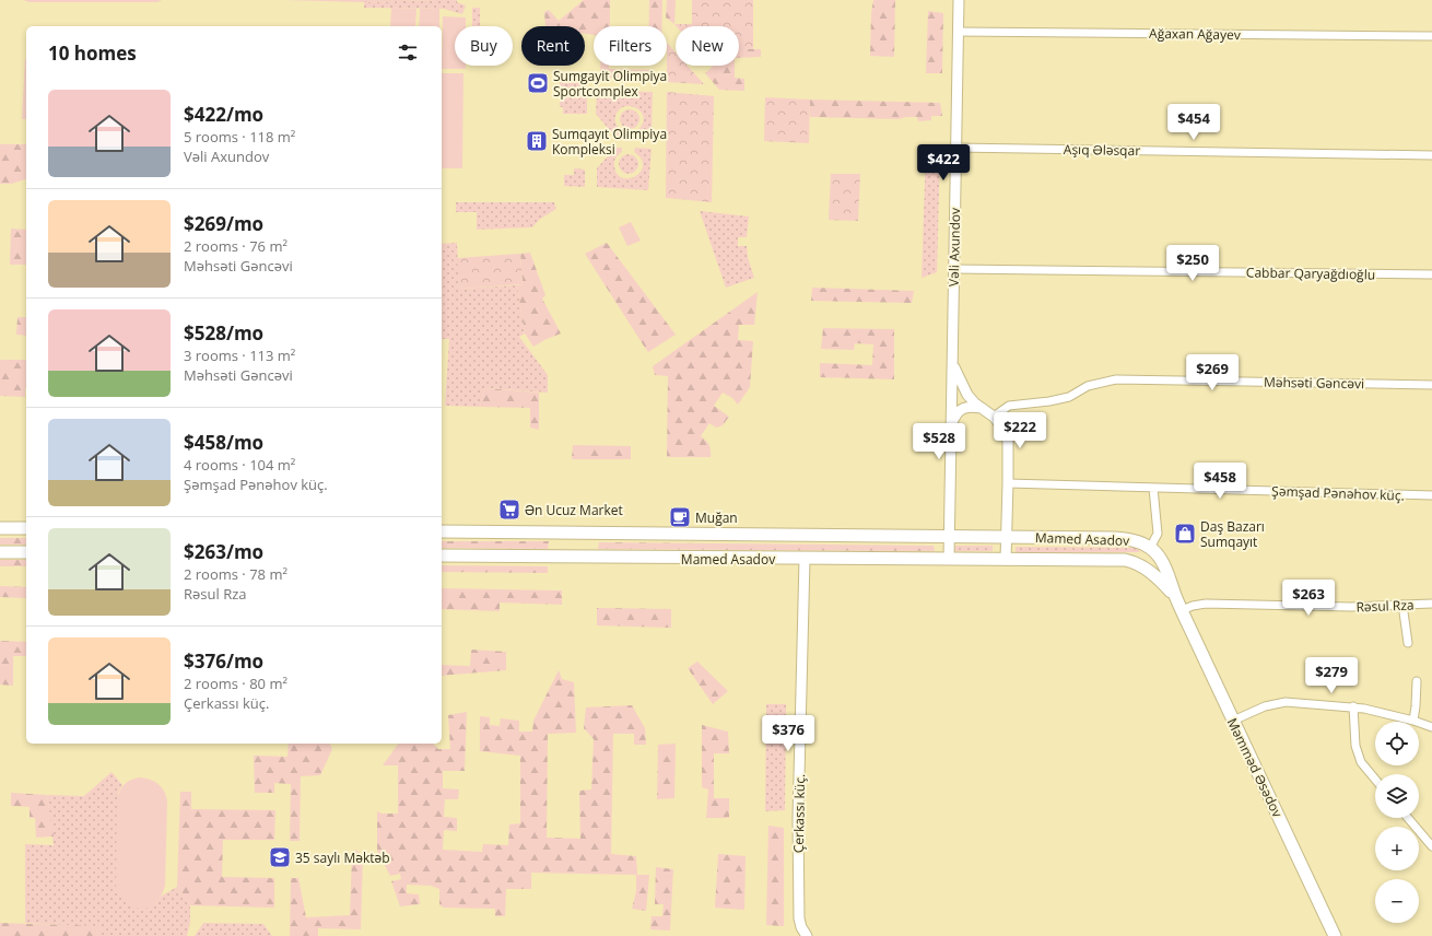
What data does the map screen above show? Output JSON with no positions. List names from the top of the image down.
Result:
{
  "streets": {
    "main road": ["Mamed Asadov", "Məmməd Əsədov"],
    "street": [
      "Ağaxan Ağayev",
      "Aşıq Ələsqar",
      "Vəli Axundov",
      "Cabbar Qaryağdıoğlu",
      "Məhsəti Gəncəvi",
      "Şəmşad Pənəhov küç.",
      "Rəsul Rza",
      "Çerkassı küç."
    ]
  },
  "crossings": [
    ["Ağaxan Ağayev", "Vəli Axundov"],
    ["Aşıq Ələsqar", "Vəli Axundov"],
    ["Vəli Axundov", "Cabbar Qaryağdıoğlu"],
    ["Vəli Axundov", "Mamed Asadov"],
    ["Mamed Asadov", "Rəsul Rza"],
    ["Mamed Asadov", "Məmməd Əsədov"],
    ["Mamed Asadov", "Çerkassı küç."],
    ["Rəsul Rza", "Məmməd Əsədov"]
  ],
  "places": {
    "sports": ["Sumgayit Olimpiya Sportcomplex"],
    "building": ["Sumqayıt Olimpiya Kompleksi"],
    "supermarket": ["Ən Ucuz Market"],
    "cafe": ["Muğan"],
    "shop": ["Daş Bazarı Sumqayıt"],
    "school or university": ["35 saylı Məktəb"]
  },
  "page": {
    "chip": [
      "Buy",
      "Rent",
      "Filters",
      "New"
    ],
    "heading": "10 homes",
    "list": [
      {
        "name": "$422/mo",
        "note": "5 rooms · 118 m² · Vəli Axundov"
      },
      {
        "name": "$269/mo",
        "note": "2 rooms · 76 m² · Məhsəti Gəncəvi"
      },
      {
        "name": "$528/mo",
        "note": "3 rooms · 113 m² · Məhsəti Gəncəvi"
      },
      {
        "name": "$458/mo",
        "note": "4 rooms · 104 m² · Şəmşad Pənəhov küç."
      },
      {
        "name": "$263/mo",
        "note": "2 rooms · 78 m² · Rəsul Rza"
      },
      {
        "name": "$376/mo",
        "note": "2 rooms · 80 m² · Çerkassı küç."
      }
    ],
    "price": [
      "$454",
      "$422",
      "$250",
      "$269",
      "$222",
      "$528",
      "$458",
      "$263",
      "$279",
      "$376"
    ],
    "map_buttons": ["+", "−"]
  }
}
